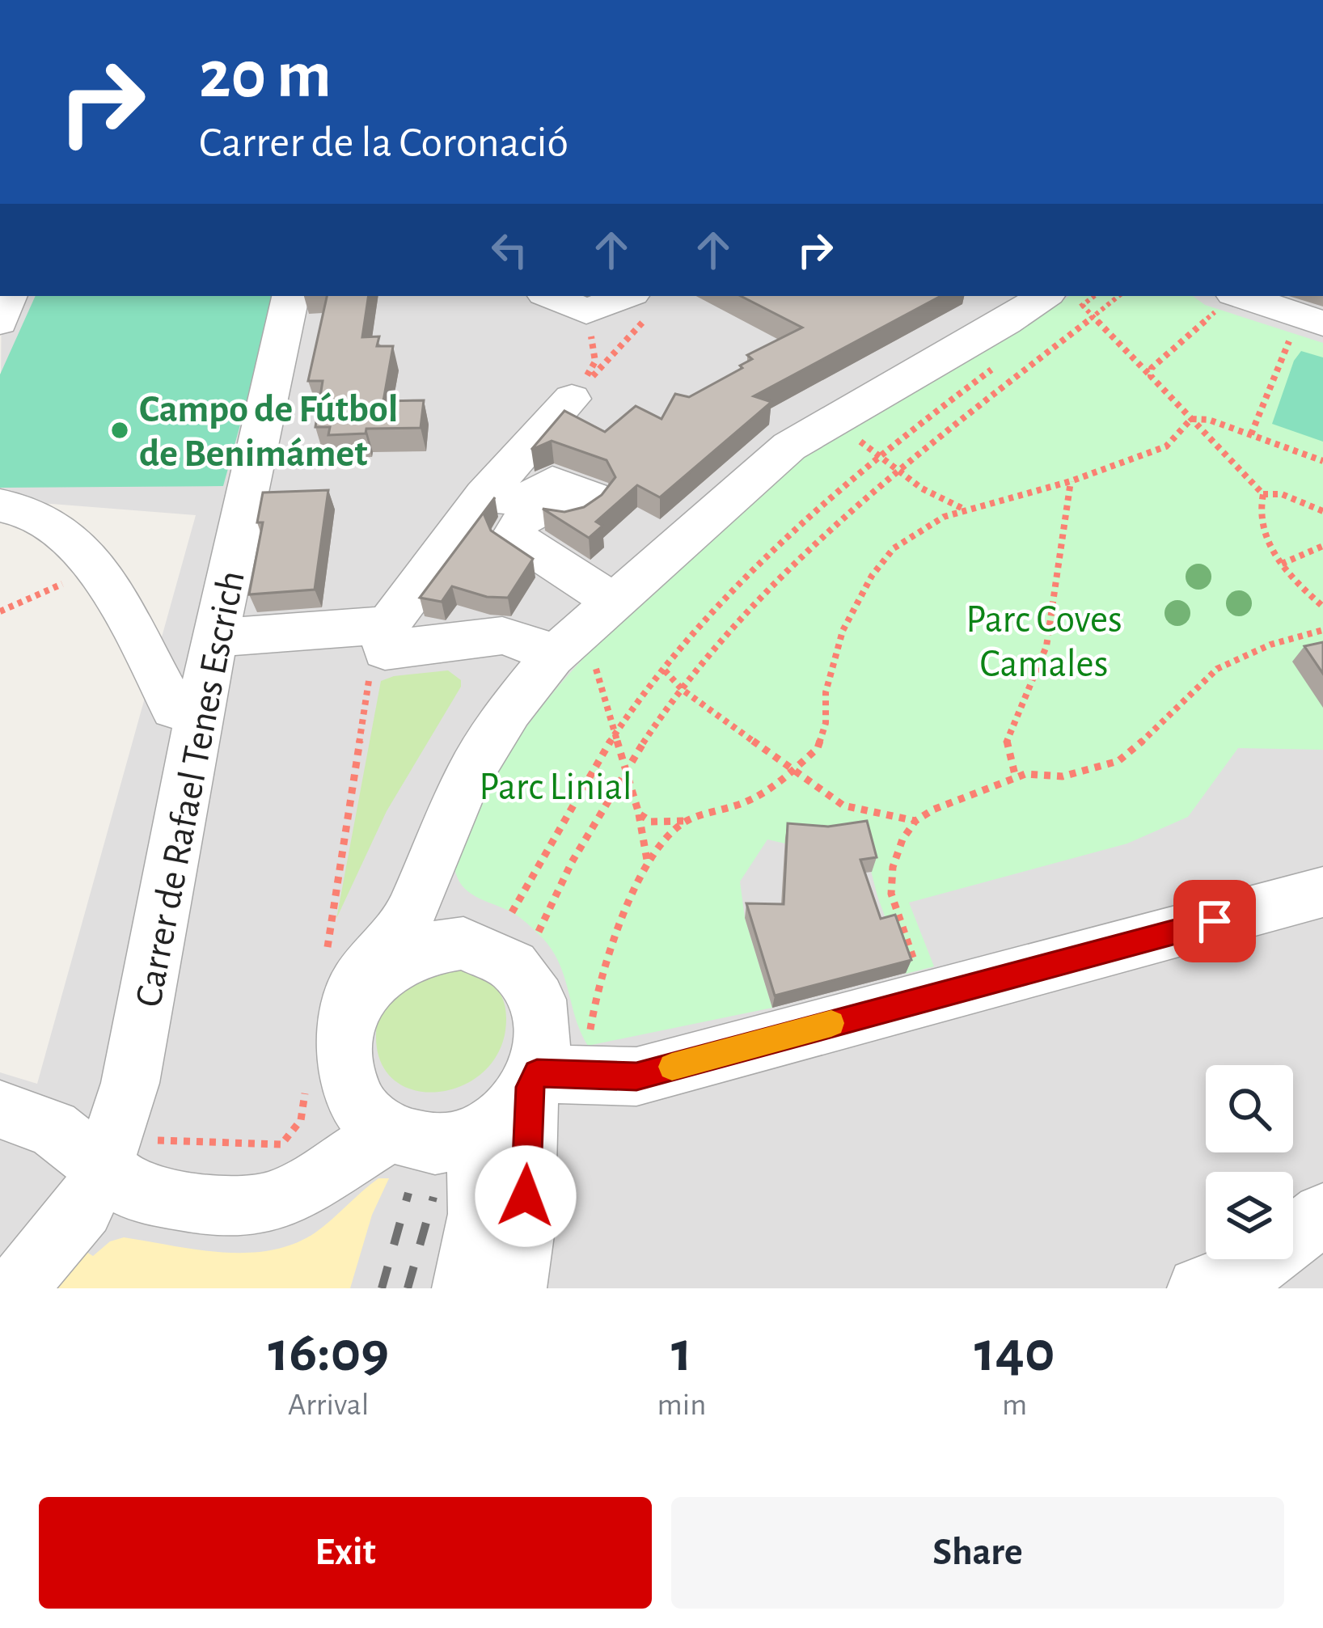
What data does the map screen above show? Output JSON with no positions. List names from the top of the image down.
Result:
{
  "streets": {
    "street": ["Carrer de Rafael Tenes Escrich"]
  },
  "parks": ["Parc Coves Camales", "Parc Linial"],
  "places": ["Campo de Fútbol de Benimámet"],
  "page": {
    "turn": ["20 m", "Carrer de la Coronació"],
    "eta": [
      "16:09",
      "Arrival",
      "1",
      "min",
      "140",
      "m"
    ],
    "buttons": ["Exit", "Share"]
  }
}
